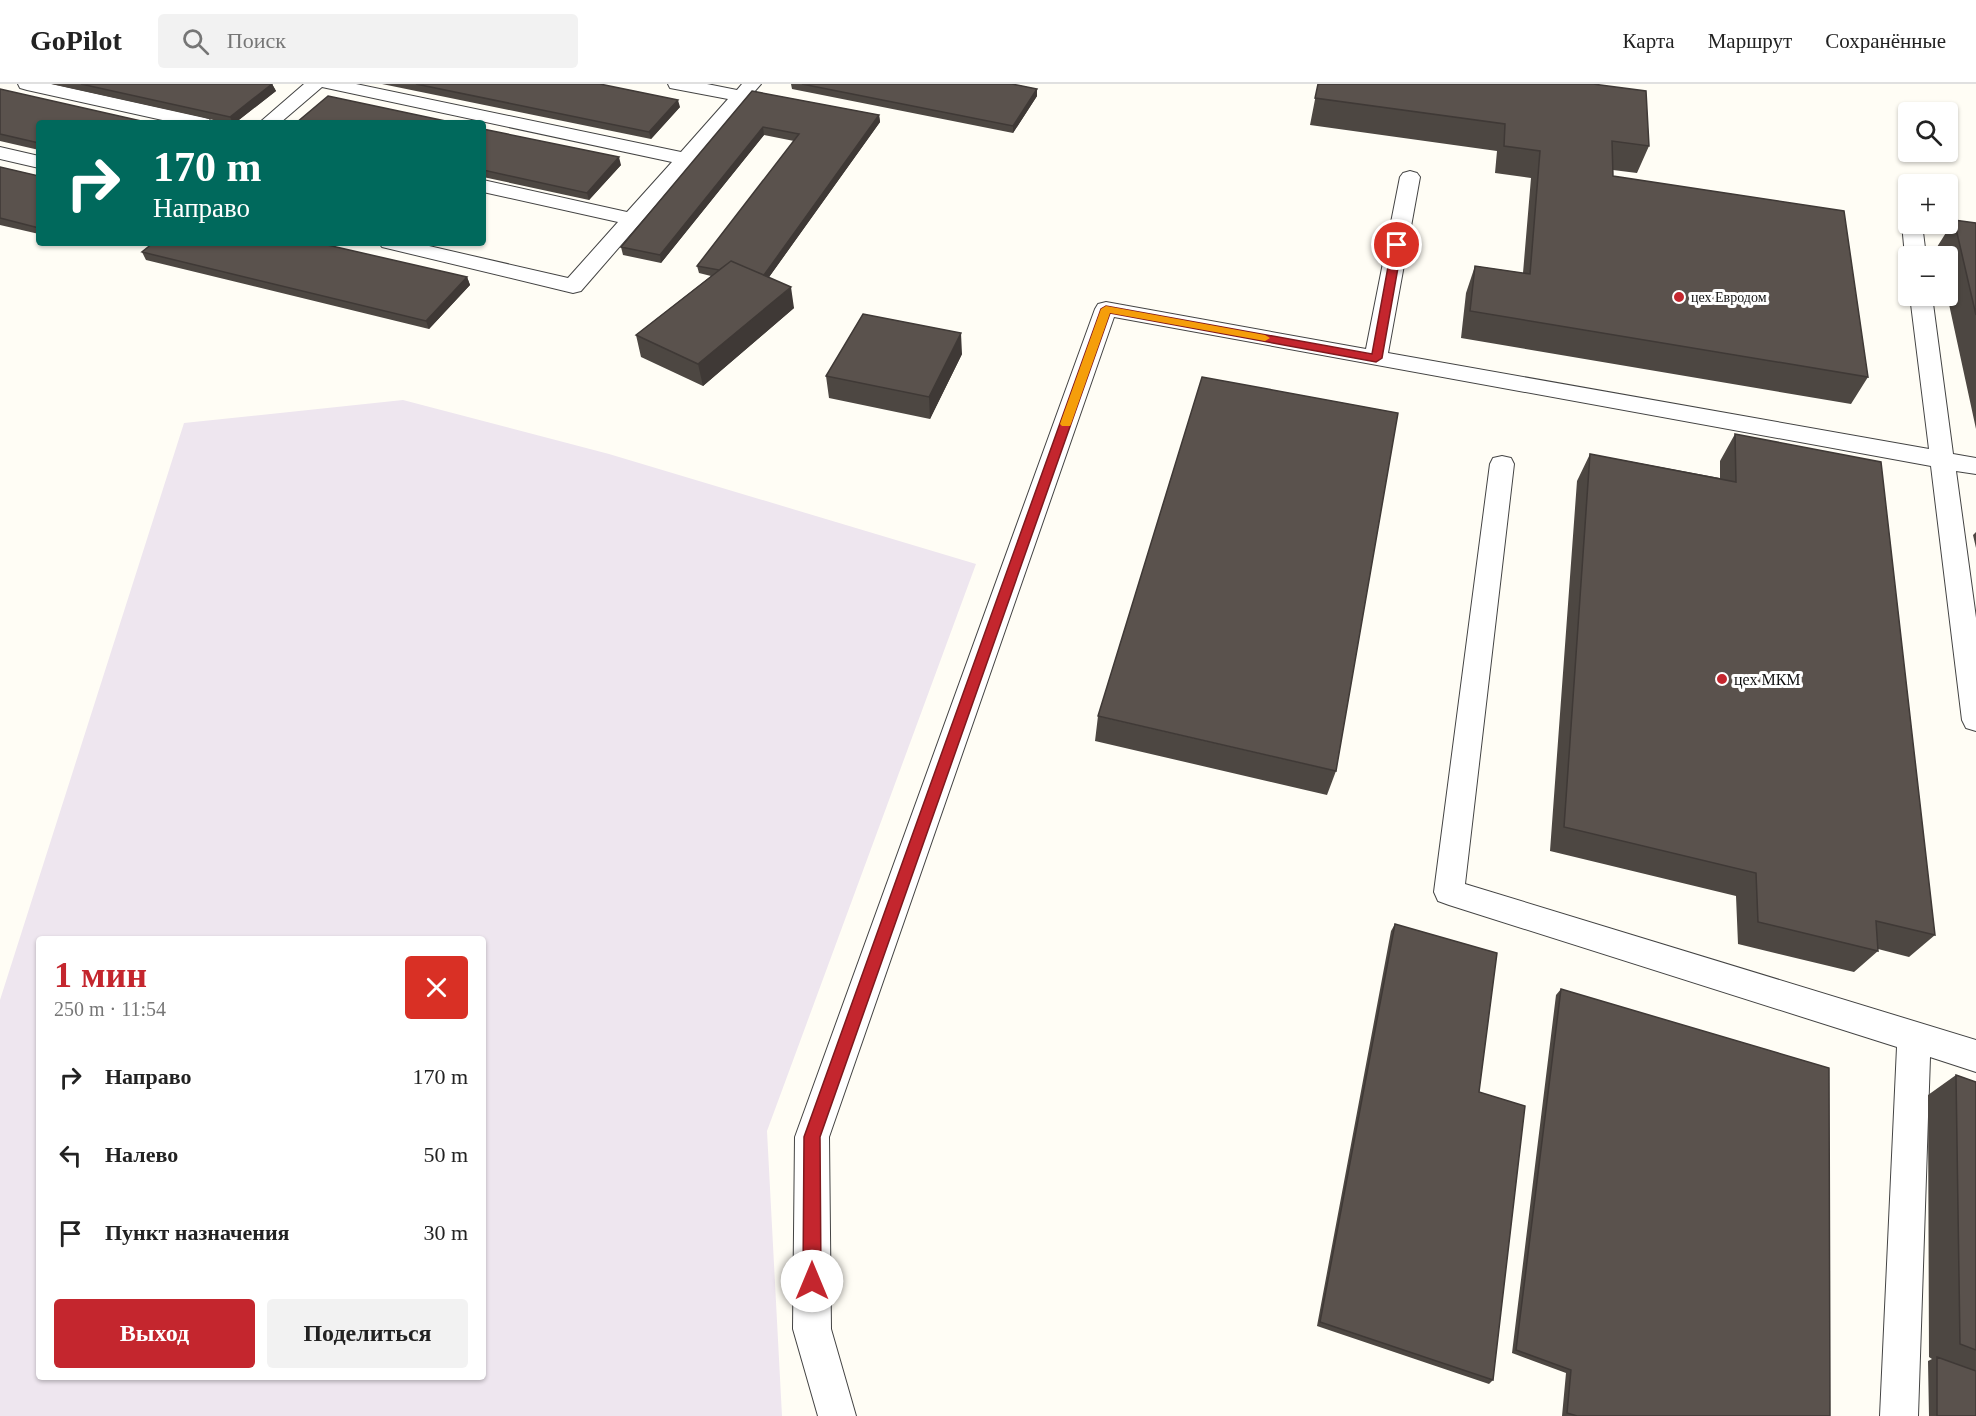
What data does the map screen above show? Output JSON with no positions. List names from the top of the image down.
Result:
{
  "places": ["цех Евродом", "цех МКМ"],
  "page": {
    "header": "GoPilot",
    "search": "Поиск",
    "nav": ["Карта", "Маршрут", "Сохранённые"],
    "map_buttons": ["+", "−"],
    "turn": ["170 m", "Направо"],
    "heading": ["1 мин", "250 m · 11:54"],
    "list": [
      {
        "name": "Направо",
        "value": "170 m"
      },
      {
        "name": "Налево",
        "value": "50 m"
      },
      {
        "name": "Пункт назначения",
        "value": "30 m"
      }
    ],
    "buttons": ["Выход", "Поделиться"]
  }
}
